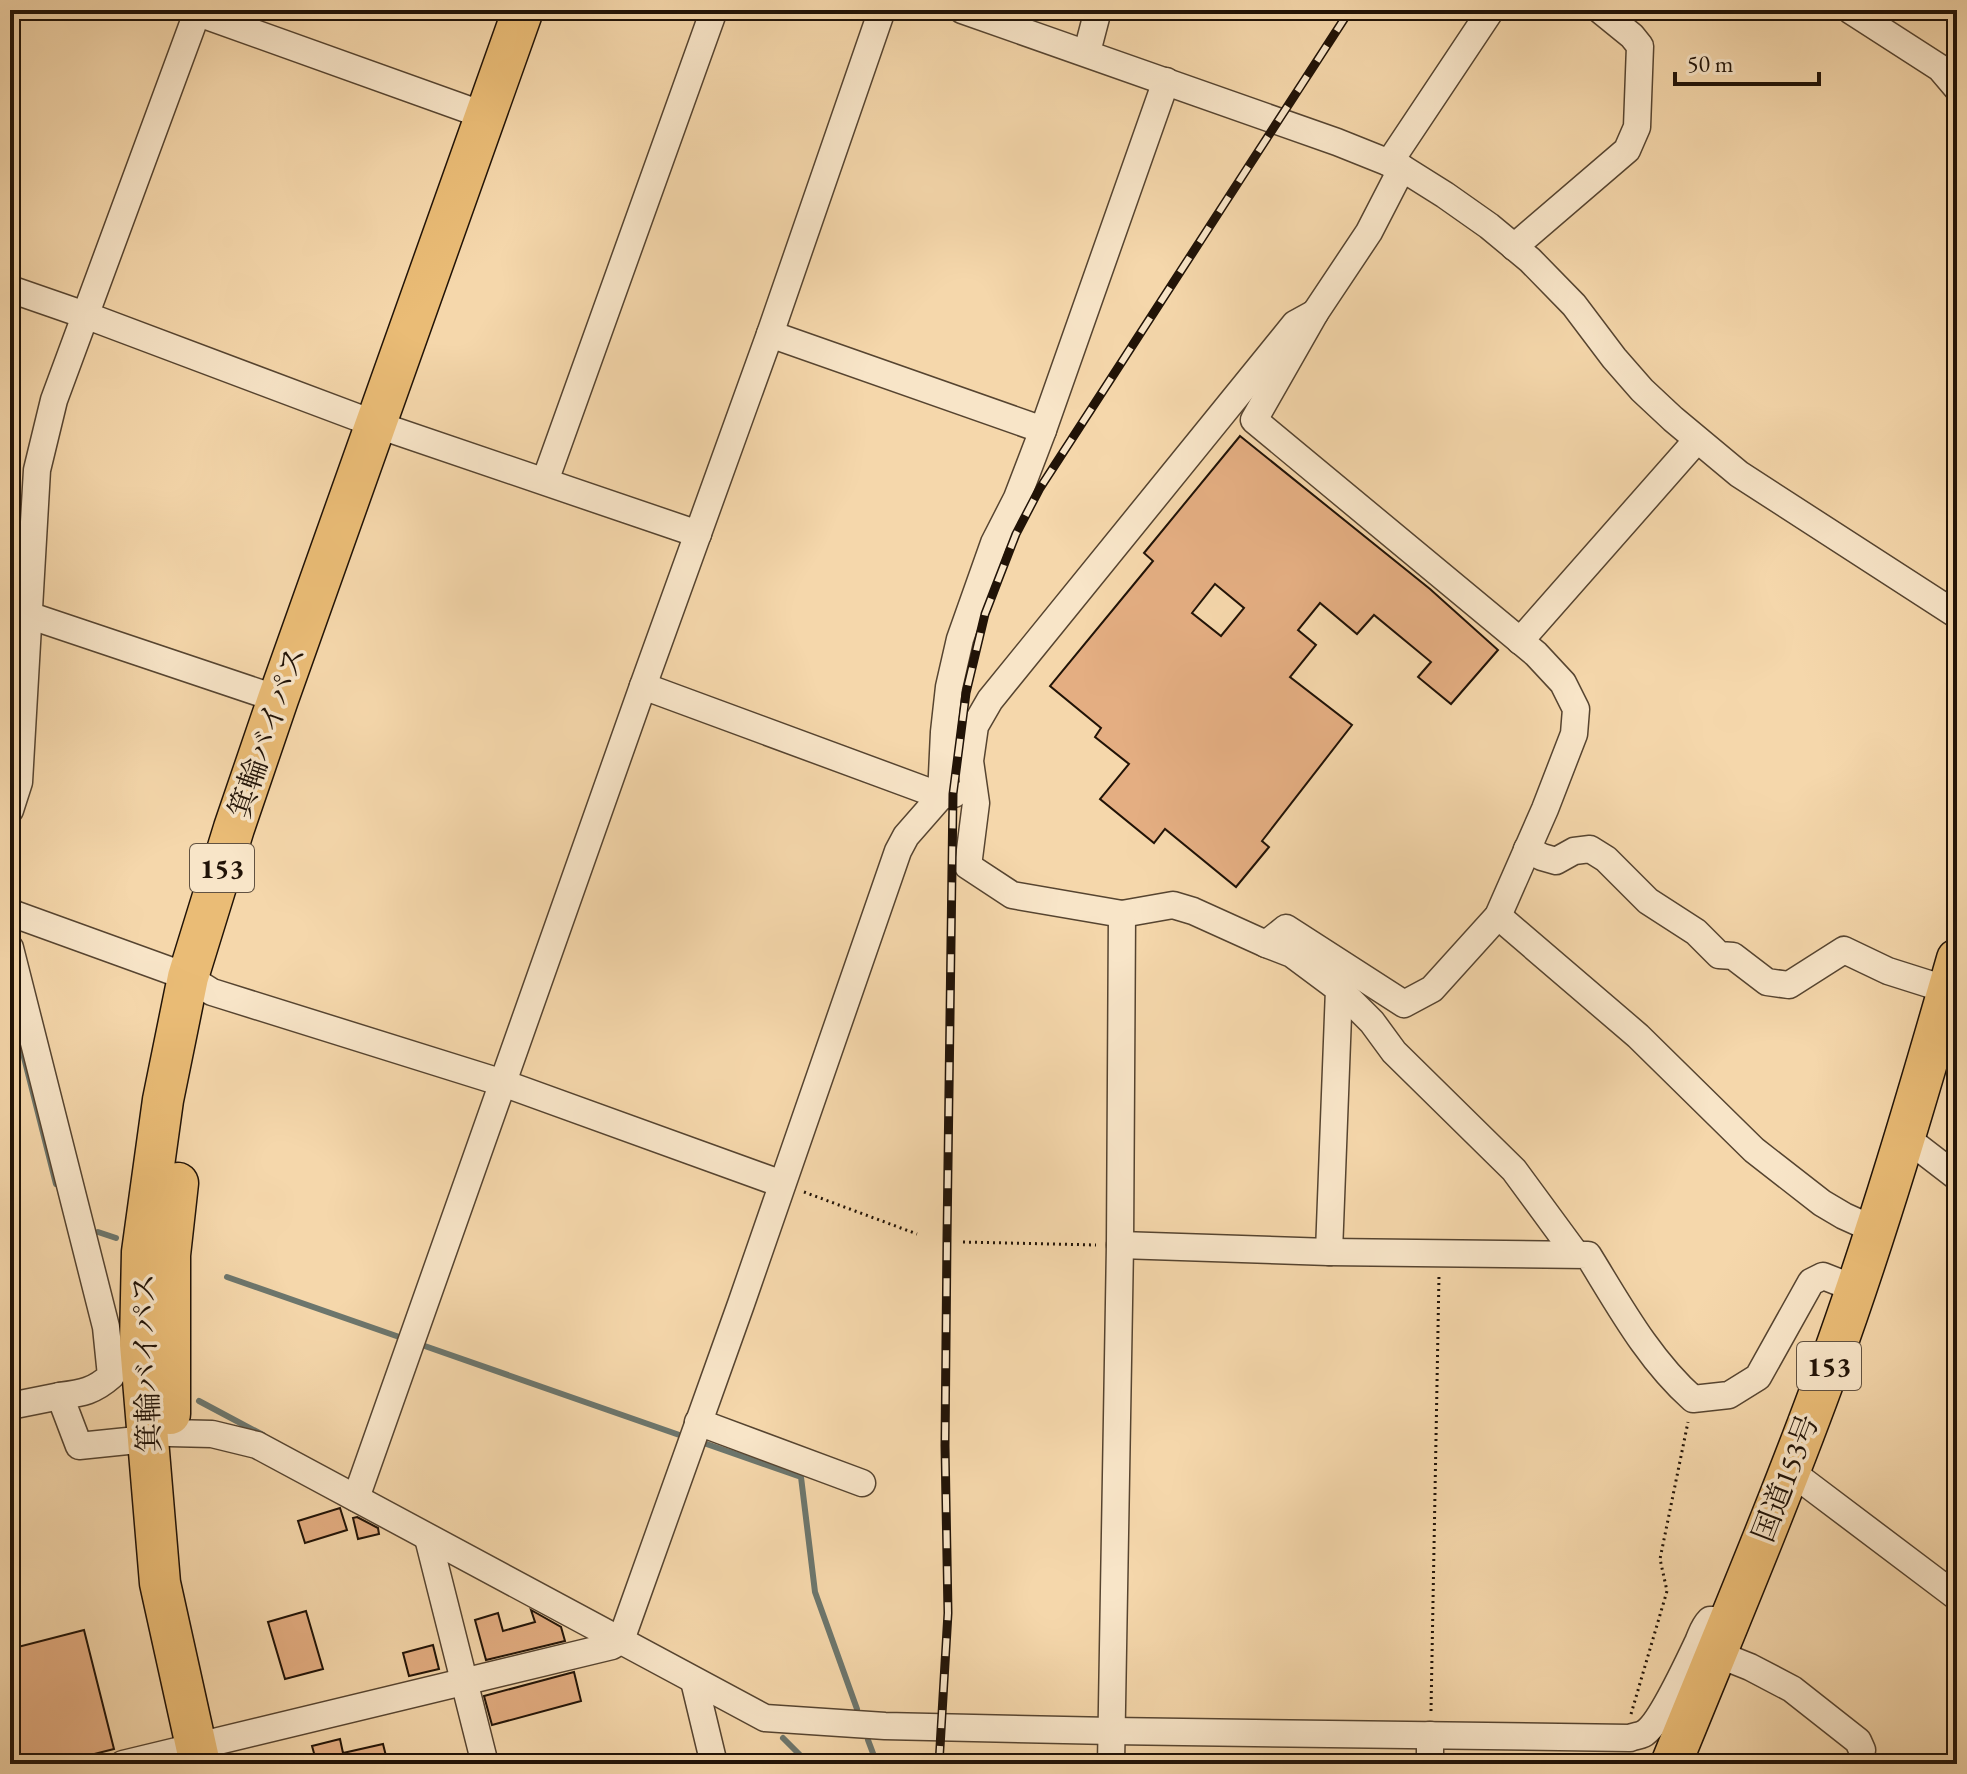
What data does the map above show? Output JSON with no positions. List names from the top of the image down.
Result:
{
  "streets": {
    "highway": ["箕輪バイパス", "153", "国道153号"]
  },
  "scale_bar": "50 m"
}
